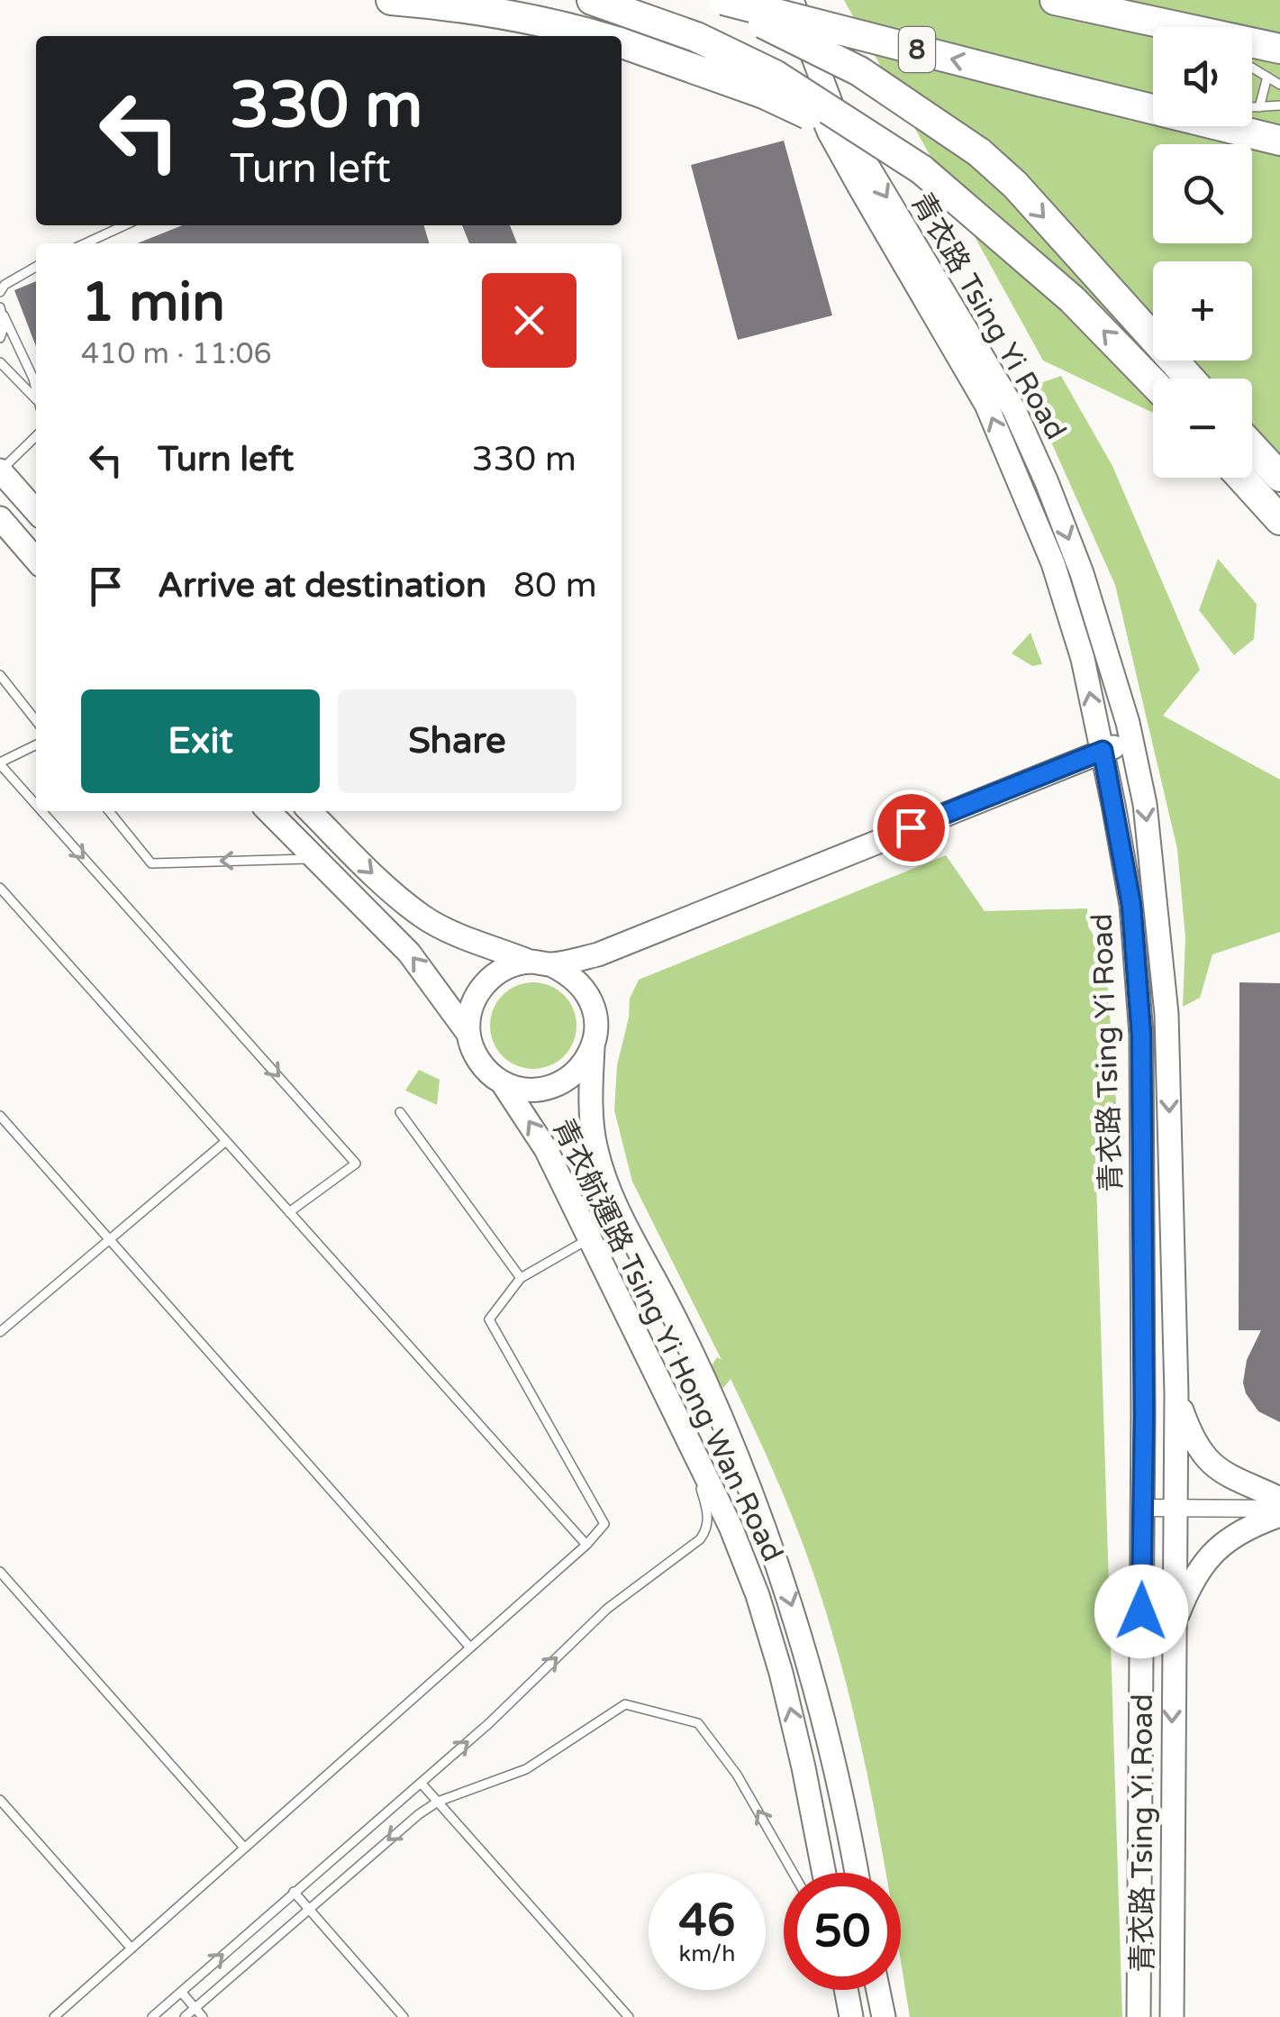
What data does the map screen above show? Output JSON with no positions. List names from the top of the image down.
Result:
{
  "streets": {
    "highway": ["8"],
    "main road": ["青衣路 Tsing Yi Road", "青衣航運路 Tsing Yi Hong Wan Road"]
  },
  "page": {
    "map_buttons": ["+", "−"],
    "turn": ["330 m", "Turn left"],
    "heading": ["1 min", "410 m · 11:06"],
    "list": [
      {
        "name": "Turn left",
        "value": "330 m"
      },
      {
        "name": "Arrive at destination",
        "value": "80 m"
      }
    ],
    "buttons": ["Exit", "Share"],
    "speed": "46 km/h",
    "limit": "50"
  }
}
